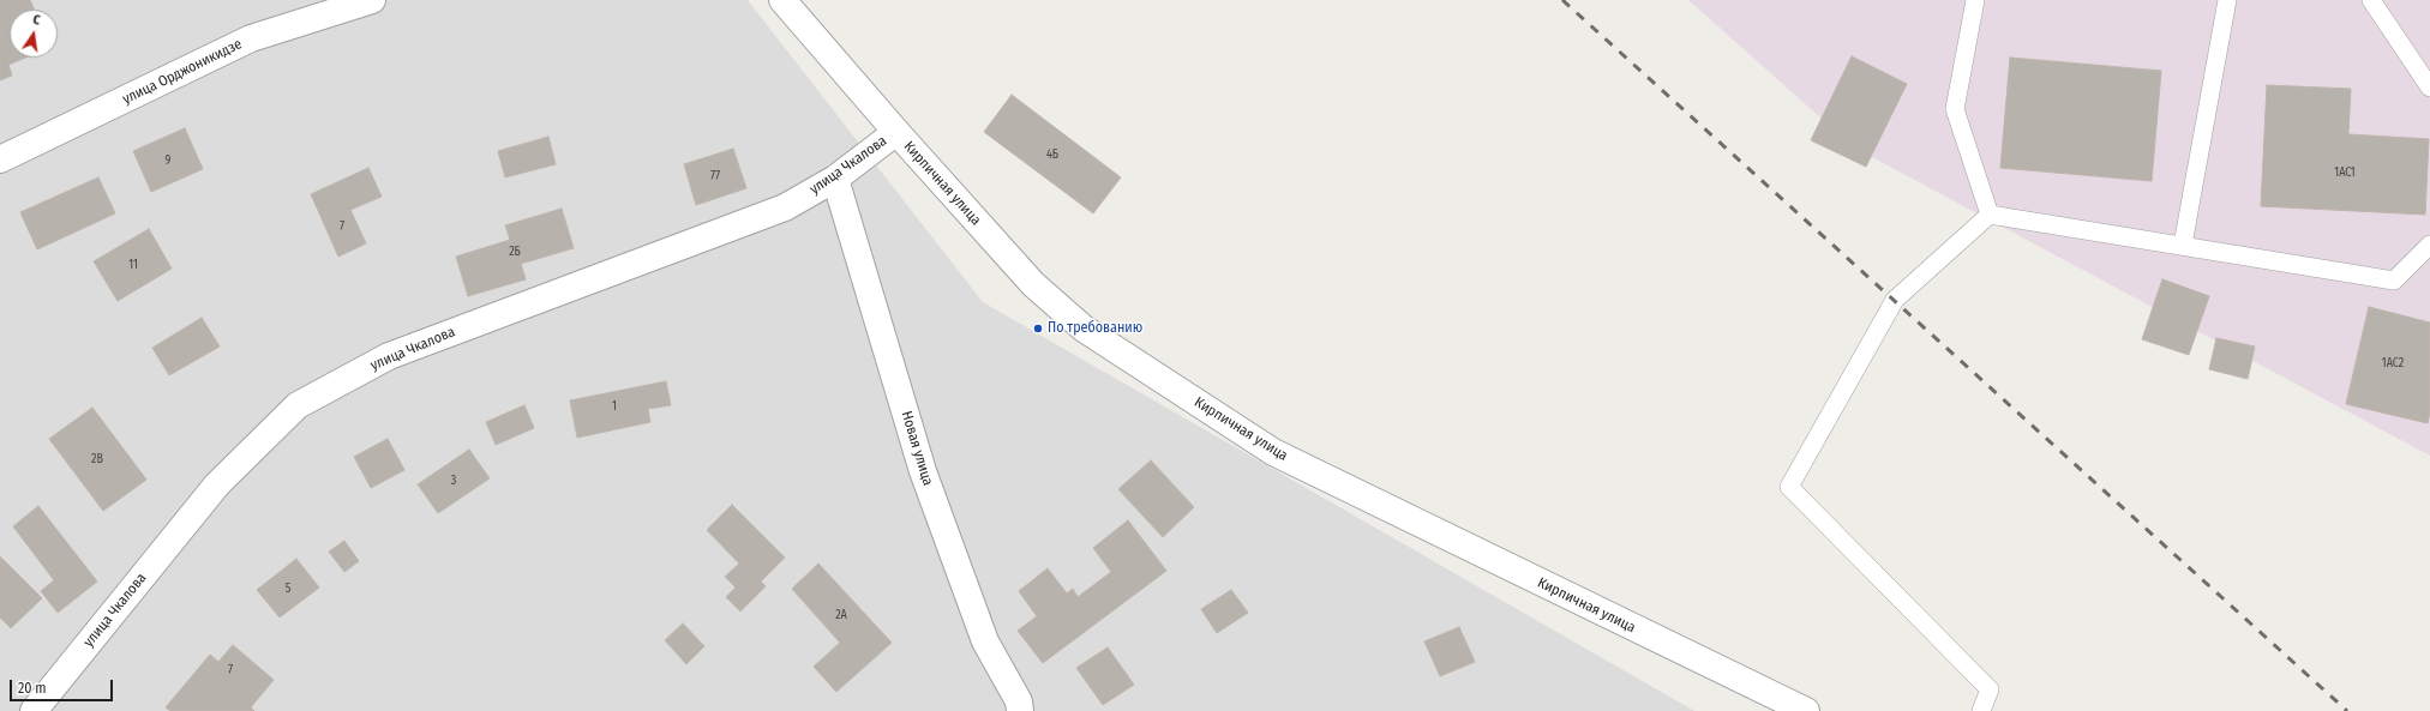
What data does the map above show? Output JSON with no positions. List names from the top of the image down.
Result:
{
  "streets": {
    "street": [
      "улица Орджоникидзе",
      "улица Чкалова",
      "Кирпичная улица",
      "Новая улица"
    ]
  },
  "crossings": [
    ["улица Чкалова", "Кирпичная улица"],
    ["улица Чкалова", "Новая улица"]
  ],
  "places": ["По требованию"],
  "house_numbers": [
    "4Б",
    "9",
    "1АС1",
    "77",
    "7",
    "2Б",
    "11",
    "1АС2",
    "1",
    "2В",
    "3",
    "5",
    "2А",
    "7"
  ],
  "scale_bar": "20 m",
  "north": "top"
}
